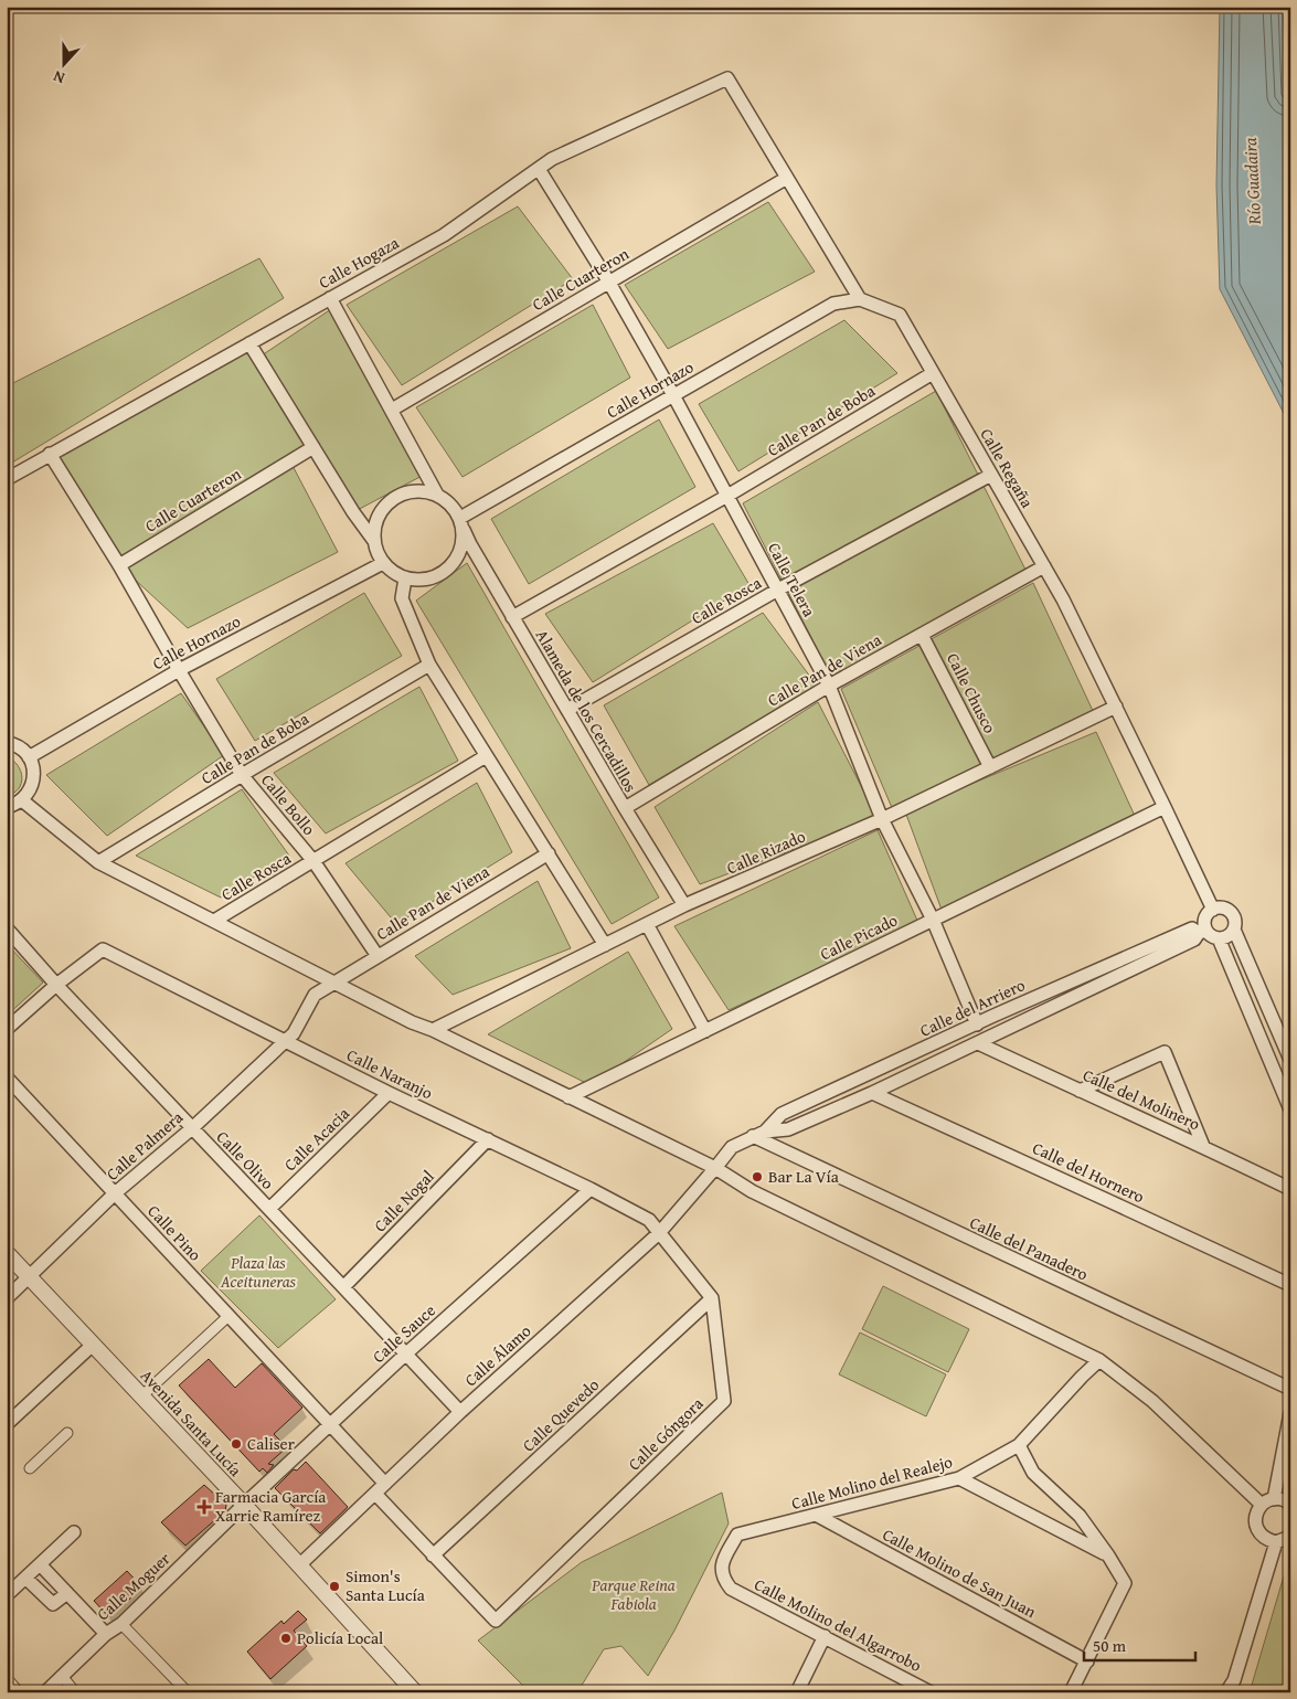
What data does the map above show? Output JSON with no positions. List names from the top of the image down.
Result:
{
  "streets": {
    "street": [
      "Calle Hogaza",
      "Calle Cuarteron",
      "Calle Hornazo",
      "Calle Pan de Boba",
      "Calle Regaña",
      "Calle Telera",
      "Calle Rosca",
      "Calle Pan de Viena",
      "Calle Chusco",
      "Alameda de los Cercadillos",
      "Calle Bollo",
      "Calle Rizado",
      "Calle Picado",
      "Calle del Arriero",
      "Calle Naranjo",
      "Calle del Molinero",
      "Calle Acacia",
      "Calle Palmera",
      "Calle Olivo",
      "Calle del Hornero",
      "Calle Nogal",
      "Calle Pino",
      "Calle del Panadero",
      "Calle Sauce",
      "Calle Álamo",
      "Calle Quevedo",
      "Avenida Santa Lucía",
      "Calle Góngora",
      "Calle Molino del Realejo",
      "Calle Molino de San Juan",
      "Calle Moguer",
      "Calle Molino del Algarrobo"
    ]
  },
  "crossings": [
    ["Calle Hogaza", "Calle Cuarteron"],
    ["Calle Hogaza", "Calle Telera"],
    ["Calle Hogaza", "Calle Bollo"],
    ["Calle Cuarteron", "Calle Telera"],
    ["Calle Cuarteron", "Calle Bollo"],
    ["Calle Hornazo", "Calle Regaña"],
    ["Calle Hornazo", "Calle Telera"],
    ["Calle Hornazo", "Alameda de los Cercadillos"],
    ["Calle Hornazo", "Calle Bollo"],
    ["Calle Pan de Boba", "Calle Regaña"],
    ["Calle Pan de Boba", "Calle Telera"],
    ["Calle Pan de Boba", "Alameda de los Cercadillos"],
    ["Calle Pan de Boba", "Calle Bollo"],
    ["Calle Regaña", "Calle Rosca"],
    ["Calle Regaña", "Calle Pan de Viena"],
    ["Calle Regaña", "Calle Rizado"],
    ["Calle Regaña", "Calle Picado"],
    ["Calle Regaña", "Calle del Arriero"],
    ["Calle Telera", "Calle Rosca"],
    ["Calle Telera", "Calle Pan de Viena"],
    ["Calle Telera", "Calle Rizado"],
    ["Calle Telera", "Calle Picado"],
    ["Calle Telera", "Calle del Arriero"],
    ["Calle Rosca", "Alameda de los Cercadillos"],
    ["Calle Rosca", "Calle Bollo"],
    ["Calle Pan de Viena", "Calle Chusco"],
    ["Calle Pan de Viena", "Alameda de los Cercadillos"],
    ["Calle Pan de Viena", "Calle Bollo"],
    ["Calle Pan de Viena", "Calle Naranjo"],
    ["Calle Pan de Viena", "Calle Palmera"],
    ["Calle Chusco", "Calle Rizado"],
    ["Alameda de los Cercadillos", "Calle Rizado"],
    ["Calle del Arriero", "Calle del Molinero"],
    ["Calle del Arriero", "Calle del Hornero"],
    ["Calle del Arriero", "Calle del Panadero"],
    ["Calle del Arriero", "Calle Álamo"],
    ["Calle Naranjo", "Calle Acacia"],
    ["Calle Naranjo", "Calle Palmera"],
    ["Calle Naranjo", "Calle Olivo"],
    ["Calle Naranjo", "Calle Nogal"],
    ["Calle Naranjo", "Calle Sauce"],
    ["Calle Naranjo", "Calle Álamo"],
    ["Calle Acacia", "Calle Olivo"],
    ["Calle Palmera", "Calle Olivo"],
    ["Calle Palmera", "Calle Pino"],
    ["Calle Palmera", "Avenida Santa Lucía"],
    ["Calle Olivo", "Calle Nogal"],
    ["Calle Olivo", "Calle Sauce"],
    ["Calle Olivo", "Calle Álamo"],
    ["Calle Pino", "Calle Sauce"],
    ["Calle Pino", "Calle Álamo"],
    ["Calle Sauce", "Avenida Santa Lucía"],
    ["Calle Sauce", "Calle Moguer"],
    ["Calle Álamo", "Avenida Santa Lucía"],
    ["Calle Quevedo", "Calle Góngora"],
    ["Avenida Santa Lucía", "Calle Moguer"],
    ["Calle Molino del Realejo", "Calle Molino de San Juan"],
    ["Calle Molino del Realejo", "Calle Molino del Algarrobo"]
  ],
  "water": ["Río Guadaira"],
  "parks": ["Plaza las Aceituneras", "Parque Reina Fabiola"],
  "places": {
    "other": [
      "Bar La Vía",
      "Caliser",
      "Simon's Santa Lucía",
      "Policía Local"
    ],
    "health": ["Farmacia García Xarrie Ramírez"]
  },
  "scale_bar": "50 m",
  "north": "bottom"
}
